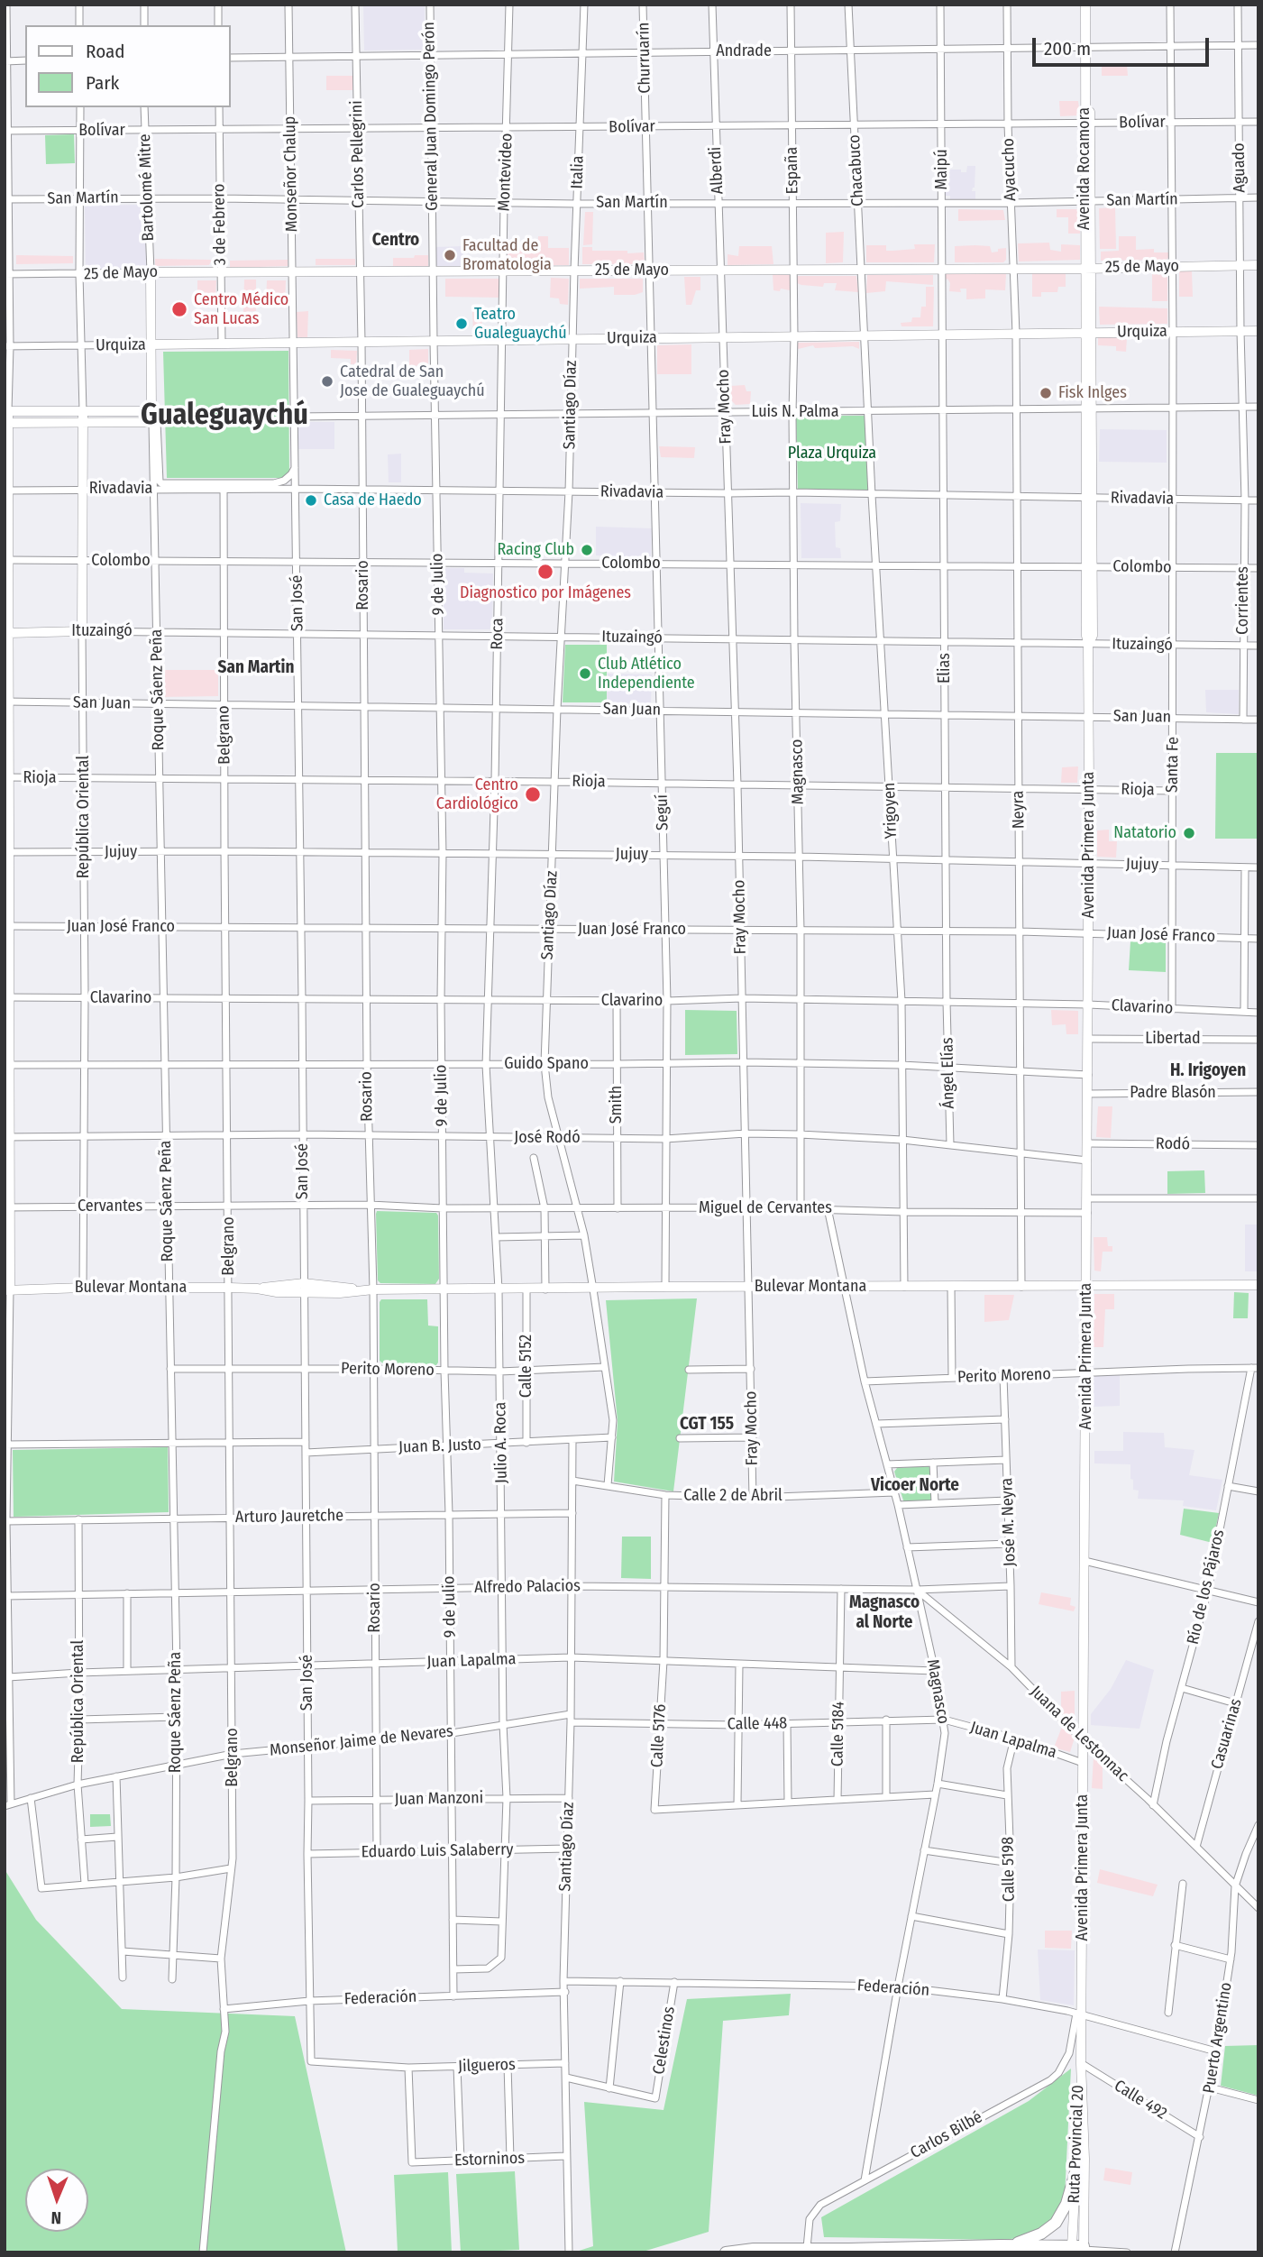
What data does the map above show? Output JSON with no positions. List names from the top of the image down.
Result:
{
  "streets": {
    "main road": [
      "Avenida Rocamora",
      "Bartolomé Mitre",
      "25 de Mayo",
      "Urquiza",
      "Ituzaingó",
      "República Oriental",
      "Avenida Primera Junta",
      "Bulevar Montana",
      "Ruta Provincial 20"
    ],
    "street": [
      "Andrade",
      "Churruarín",
      "General Juan Domingo Perón",
      "Bolívar",
      "Carlos Pellegrini",
      "Aguado",
      "Maipú",
      "Ayacucho",
      "Alberdi",
      "España",
      "Chacabuco",
      "Montevideo",
      "Italia",
      "Monseñor Chalup",
      "San Martín",
      "3 de Febrero",
      "Santiago Díaz",
      "Fray Mocho",
      "Luis N. Palma",
      "Rivadavia",
      "Colombo",
      "9 de Julio",
      "Rosario",
      "Corrientes",
      "San José",
      "Roca",
      "Elias",
      "Roque Sáenz Peña",
      "San Juan",
      "Belgrano",
      "Santa Fe",
      "Magnasco",
      "Rioja",
      "Neyra",
      "Yrigoyen",
      "Seguí",
      "Jujuy",
      "Juan José Franco",
      "Clavarino",
      "Libertad",
      "Guido Spano",
      "Ángel Elías",
      "Padre Blasón",
      "Smith",
      "José Rodó",
      "Rodó",
      "Cervantes",
      "Miguel de Cervantes",
      "Calle 5152",
      "Perito Moreno",
      "Julio A. Roca",
      "Juan B. Justo",
      "Calle 2 de Abril",
      "Arturo Jauretche",
      "José M. Neyra",
      "Alfredo Palacios",
      "Río de los Pájaros",
      "Juan Lapalma",
      "Calle 448",
      "Calle 5184",
      "Juana de Lestonnac",
      "Casuarinas",
      "Calle 5176",
      "Monseñor Jaime de Nevares",
      "Juan Manzoni",
      "Eduardo Luis Salaberry",
      "Calle 5198",
      "Federación",
      "Puerto Argentino",
      "Celestinos",
      "Jilgueros",
      "Calle 492",
      "Carlos Bilbé",
      "Estorninos"
    ]
  },
  "crossings": [
    ["Andrade", "Churruarín"],
    ["Andrade", "General Juan Domingo Perón"],
    ["Andrade", "Carlos Pellegrini"],
    ["Andrade", "Aguado"],
    ["Andrade", "Avenida Rocamora"],
    ["Andrade", "Maipú"],
    ["Andrade", "Ayacucho"],
    ["Andrade", "Alberdi"],
    ["Andrade", "España"],
    ["Andrade", "Chacabuco"],
    ["Andrade", "Montevideo"],
    ["Andrade", "Italia"],
    ["Andrade", "Monseñor Chalup"],
    ["Andrade", "Santa Fe"],
    ["Churruarín", "Bolívar"],
    ["Churruarín", "San Martín"],
    ["Churruarín", "25 de Mayo"],
    ["Churruarín", "Urquiza"],
    ["Churruarín", "Seguí"],
    ["General Juan Domingo Perón", "Bolívar"],
    ["General Juan Domingo Perón", "San Martín"],
    ["General Juan Domingo Perón", "25 de Mayo"],
    ["General Juan Domingo Perón", "Urquiza"],
    ["General Juan Domingo Perón", "9 de Julio"],
    ["Bolívar", "Carlos Pellegrini"],
    ["Bolívar", "Aguado"],
    ["Bolívar", "Avenida Rocamora"],
    ["Bolívar", "Maipú"],
    ["Bolívar", "Ayacucho"],
    ["Bolívar", "Alberdi"],
    ["Bolívar", "España"],
    ["Bolívar", "Chacabuco"],
    ["Bolívar", "Montevideo"],
    ["Bolívar", "Italia"],
    ["Bolívar", "Monseñor Chalup"],
    ["Bolívar", "Bartolomé Mitre"],
    ["Bolívar", "3 de Febrero"],
    ["Bolívar", "Santa Fe"],
    ["Bolívar", "República Oriental"],
    ["Carlos Pellegrini", "San Martín"],
    ["Carlos Pellegrini", "25 de Mayo"],
    ["Carlos Pellegrini", "Urquiza"],
    ["Carlos Pellegrini", "Rosario"],
    ["Aguado", "San Martín"],
    ["Aguado", "25 de Mayo"],
    ["Aguado", "Urquiza"],
    ["Aguado", "Corrientes"],
    ["Avenida Rocamora", "San Martín"],
    ["Avenida Rocamora", "25 de Mayo"],
    ["Avenida Rocamora", "Urquiza"],
    ["Avenida Rocamora", "Avenida Primera Junta"],
    ["Maipú", "San Martín"],
    ["Maipú", "25 de Mayo"],
    ["Maipú", "Urquiza"],
    ["Maipú", "Elias"],
    ["Ayacucho", "San Martín"],
    ["Ayacucho", "25 de Mayo"],
    ["Ayacucho", "Urquiza"],
    ["Ayacucho", "Neyra"],
    ["Alberdi", "San Martín"],
    ["Alberdi", "25 de Mayo"],
    ["Alberdi", "Urquiza"],
    ["Alberdi", "Fray Mocho"],
    ["España", "San Martín"],
    ["España", "25 de Mayo"],
    ["España", "Urquiza"],
    ["España", "Magnasco"],
    ["Chacabuco", "San Martín"],
    ["Chacabuco", "25 de Mayo"],
    ["Chacabuco", "Urquiza"],
    ["Chacabuco", "Yrigoyen"],
    ["Montevideo", "San Martín"],
    ["Montevideo", "25 de Mayo"],
    ["Montevideo", "Urquiza"],
    ["Montevideo", "Roca"],
    ["Italia", "San Martín"],
    ["Italia", "25 de Mayo"],
    ["Italia", "Urquiza"],
    ["Italia", "Santiago Díaz"],
    ["Monseñor Chalup", "San Martín"],
    ["Monseñor Chalup", "25 de Mayo"],
    ["Monseñor Chalup", "Urquiza"],
    ["Monseñor Chalup", "San José"],
    ["Bartolomé Mitre", "San Martín"],
    ["Bartolomé Mitre", "25 de Mayo"],
    ["Bartolomé Mitre", "Urquiza"],
    ["San Martín", "3 de Febrero"],
    ["San Martín", "Santa Fe"],
    ["San Martín", "República Oriental"],
    ["3 de Febrero", "25 de Mayo"],
    ["3 de Febrero", "Urquiza"],
    ["25 de Mayo", "Santa Fe"],
    ["25 de Mayo", "República Oriental"],
    ["Urquiza", "Santiago Díaz"],
    ["Urquiza", "Fray Mocho"],
    ["Urquiza", "9 de Julio"],
    ["Urquiza", "Rosario"],
    ["Urquiza", "Corrientes"],
    ["Urquiza", "San José"],
    ["Urquiza", "Roca"],
    ["Urquiza", "Elias"],
    ["Urquiza", "Santa Fe"],
    ["Urquiza", "Magnasco"],
    ["Urquiza", "Neyra"],
    ["Urquiza", "Yrigoyen"],
    ["Urquiza", "Seguí"],
    ["Urquiza", "República Oriental"],
    ["Urquiza", "Avenida Primera Junta"],
    ["Santiago Díaz", "Luis N. Palma"],
    ["Santiago Díaz", "Rivadavia"],
    ["Santiago Díaz", "Colombo"],
    ["Santiago Díaz", "Ituzaingó"],
    ["Santiago Díaz", "San Juan"],
    ["Santiago Díaz", "Rioja"],
    ["Santiago Díaz", "Jujuy"],
    ["Santiago Díaz", "Juan José Franco"],
    ["Santiago Díaz", "Clavarino"],
    ["Santiago Díaz", "Guido Spano"],
    ["Santiago Díaz", "José Rodó"],
    ["Santiago Díaz", "Miguel de Cervantes"],
    ["Santiago Díaz", "Bulevar Montana"],
    ["Santiago Díaz", "Perito Moreno"],
    ["Santiago Díaz", "Juan B. Justo"],
    ["Santiago Díaz", "Calle 2 de Abril"],
    ["Santiago Díaz", "Arturo Jauretche"],
    ["Santiago Díaz", "Alfredo Palacios"],
    ["Santiago Díaz", "Juan Lapalma"],
    ["Santiago Díaz", "Calle 448"],
    ["Santiago Díaz", "Monseñor Jaime de Nevares"],
    ["Santiago Díaz", "Juan Manzoni"],
    ["Santiago Díaz", "Eduardo Luis Salaberry"],
    ["Santiago Díaz", "Federación"],
    ["Santiago Díaz", "Jilgueros"],
    ["Santiago Díaz", "Estorninos"],
    ["Fray Mocho", "Luis N. Palma"],
    ["Fray Mocho", "Rivadavia"],
    ["Fray Mocho", "Colombo"],
    ["Fray Mocho", "Ituzaingó"],
    ["Fray Mocho", "San Juan"],
    ["Fray Mocho", "Rioja"],
    ["Fray Mocho", "Jujuy"],
    ["Fray Mocho", "Juan José Franco"],
    ["Fray Mocho", "Clavarino"],
    ["Fray Mocho", "Guido Spano"],
    ["Fray Mocho", "José Rodó"],
    ["Fray Mocho", "Miguel de Cervantes"],
    ["Fray Mocho", "Bulevar Montana"],
    ["Fray Mocho", "Calle 2 de Abril"],
    ["Luis N. Palma", "9 de Julio"],
    ["Luis N. Palma", "Rosario"],
    ["Luis N. Palma", "Corrientes"],
    ["Luis N. Palma", "San José"],
    ["Luis N. Palma", "Roca"],
    ["Luis N. Palma", "Elias"],
    ["Luis N. Palma", "Santa Fe"],
    ["Luis N. Palma", "Magnasco"],
    ["Luis N. Palma", "Neyra"],
    ["Luis N. Palma", "Yrigoyen"],
    ["Luis N. Palma", "Seguí"],
    ["Luis N. Palma", "Avenida Primera Junta"],
    ["Rivadavia", "9 de Julio"],
    ["Rivadavia", "Rosario"],
    ["Rivadavia", "Corrientes"],
    ["Rivadavia", "San José"],
    ["Rivadavia", "Roca"],
    ["Rivadavia", "Elias"],
    ["Rivadavia", "Roque Sáenz Peña"],
    ["Rivadavia", "Belgrano"],
    ["Rivadavia", "Santa Fe"],
    ["Rivadavia", "Magnasco"],
    ["Rivadavia", "Neyra"],
    ["Rivadavia", "Yrigoyen"],
    ["Rivadavia", "Seguí"],
    ["Rivadavia", "República Oriental"],
    ["Rivadavia", "Avenida Primera Junta"],
    ["Colombo", "9 de Julio"],
    ["Colombo", "Rosario"],
    ["Colombo", "Corrientes"],
    ["Colombo", "San José"],
    ["Colombo", "Roca"],
    ["Colombo", "Elias"],
    ["Colombo", "Roque Sáenz Peña"],
    ["Colombo", "Belgrano"],
    ["Colombo", "Santa Fe"],
    ["Colombo", "Magnasco"],
    ["Colombo", "Neyra"],
    ["Colombo", "Yrigoyen"],
    ["Colombo", "Seguí"],
    ["Colombo", "República Oriental"],
    ["Colombo", "Avenida Primera Junta"],
    ["9 de Julio", "Ituzaingó"],
    ["9 de Julio", "San Juan"],
    ["9 de Julio", "Rioja"],
    ["9 de Julio", "Jujuy"],
    ["9 de Julio", "Juan José Franco"],
    ["9 de Julio", "Clavarino"],
    ["9 de Julio", "Guido Spano"],
    ["9 de Julio", "José Rodó"],
    ["9 de Julio", "Cervantes"],
    ["9 de Julio", "Miguel de Cervantes"],
    ["9 de Julio", "Bulevar Montana"],
    ["9 de Julio", "Perito Moreno"],
    ["9 de Julio", "Julio A. Roca"],
    ["9 de Julio", "Juan B. Justo"],
    ["9 de Julio", "Arturo Jauretche"],
    ["9 de Julio", "Alfredo Palacios"],
    ["9 de Julio", "Juan Lapalma"],
    ["9 de Julio", "Monseñor Jaime de Nevares"],
    ["9 de Julio", "Juan Manzoni"],
    ["9 de Julio", "Eduardo Luis Salaberry"],
    ["9 de Julio", "Federación"],
    ["Rosario", "Ituzaingó"],
    ["Rosario", "San Juan"],
    ["Rosario", "Rioja"],
    ["Rosario", "Jujuy"],
    ["Rosario", "Juan José Franco"],
    ["Rosario", "Clavarino"],
    ["Rosario", "Guido Spano"],
    ["Rosario", "José Rodó"],
    ["Rosario", "Cervantes"],
    ["Rosario", "Bulevar Montana"],
    ["Rosario", "Perito Moreno"],
    ["Rosario", "Juan B. Justo"],
    ["Rosario", "Arturo Jauretche"],
    ["Rosario", "Alfredo Palacios"],
    ["Rosario", "Juan Lapalma"],
    ["Rosario", "Monseñor Jaime de Nevares"],
    ["Rosario", "Juan Manzoni"],
    ["Rosario", "Eduardo Luis Salaberry"],
    ["Corrientes", "Ituzaingó"],
    ["Corrientes", "San Juan"],
    ["San José", "Ituzaingó"],
    ["San José", "San Juan"],
    ["San José", "Rioja"],
    ["San José", "Jujuy"],
    ["San José", "Juan José Franco"],
    ["San José", "Clavarino"],
    ["San José", "Guido Spano"],
    ["San José", "José Rodó"],
    ["San José", "Cervantes"],
    ["San José", "Bulevar Montana"],
    ["San José", "Perito Moreno"],
    ["San José", "Juan B. Justo"],
    ["San José", "Arturo Jauretche"],
    ["San José", "Alfredo Palacios"],
    ["San José", "Juan Lapalma"],
    ["San José", "Monseñor Jaime de Nevares"],
    ["San José", "Juan Manzoni"],
    ["San José", "Eduardo Luis Salaberry"],
    ["San José", "Federación"],
    ["San José", "Jilgueros"],
    ["Ituzaingó", "Roca"],
    ["Ituzaingó", "Elias"],
    ["Ituzaingó", "Roque Sáenz Peña"],
    ["Ituzaingó", "Belgrano"],
    ["Ituzaingó", "Santa Fe"],
    ["Ituzaingó", "Magnasco"],
    ["Ituzaingó", "Neyra"],
    ["Ituzaingó", "Yrigoyen"],
    ["Ituzaingó", "Seguí"],
    ["Ituzaingó", "República Oriental"],
    ["Ituzaingó", "Avenida Primera Junta"],
    ["Roca", "San Juan"],
    ["Roca", "Rioja"],
    ["Roca", "Jujuy"],
    ["Roca", "Juan José Franco"],
    ["Roca", "Julio A. Roca"],
    ["Elias", "San Juan"],
    ["Elias", "Rioja"],
    ["Elias", "Jujuy"],
    ["Elias", "Juan José Franco"],
    ["Elias", "Clavarino"],
    ["Elias", "Ángel Elías"],
    ["Roque Sáenz Peña", "San Juan"],
    ["Roque Sáenz Peña", "Rioja"],
    ["Roque Sáenz Peña", "Jujuy"],
    ["Roque Sáenz Peña", "Juan José Franco"],
    ["Roque Sáenz Peña", "Clavarino"],
    ["Roque Sáenz Peña", "Guido Spano"],
    ["Roque Sáenz Peña", "José Rodó"],
    ["Roque Sáenz Peña", "Cervantes"],
    ["Roque Sáenz Peña", "Bulevar Montana"],
    ["Roque Sáenz Peña", "Perito Moreno"],
    ["Roque Sáenz Peña", "Arturo Jauretche"],
    ["Roque Sáenz Peña", "Alfredo Palacios"],
    ["Roque Sáenz Peña", "Juan Lapalma"],
    ["Roque Sáenz Peña", "Monseñor Jaime de Nevares"],
    ["San Juan", "Belgrano"],
    ["San Juan", "Santa Fe"],
    ["San Juan", "Magnasco"],
    ["San Juan", "Neyra"],
    ["San Juan", "Yrigoyen"],
    ["San Juan", "Seguí"],
    ["San Juan", "República Oriental"],
    ["San Juan", "Avenida Primera Junta"],
    ["Belgrano", "Rioja"],
    ["Belgrano", "Jujuy"],
    ["Belgrano", "Juan José Franco"],
    ["Belgrano", "Clavarino"],
    ["Belgrano", "Guido Spano"],
    ["Belgrano", "José Rodó"],
    ["Belgrano", "Cervantes"],
    ["Belgrano", "Bulevar Montana"],
    ["Belgrano", "Perito Moreno"],
    ["Belgrano", "Arturo Jauretche"],
    ["Belgrano", "Alfredo Palacios"],
    ["Belgrano", "Juan Lapalma"],
    ["Belgrano", "Monseñor Jaime de Nevares"],
    ["Belgrano", "Federación"],
    ["Santa Fe", "Rioja"],
    ["Santa Fe", "Jujuy"],
    ["Santa Fe", "Juan José Franco"],
    ["Santa Fe", "Clavarino"],
    ["Magnasco", "Rioja"],
    ["Magnasco", "Jujuy"],
    ["Magnasco", "Juan José Franco"],
    ["Magnasco", "Clavarino"],
    ["Magnasco", "Guido Spano"],
    ["Magnasco", "José Rodó"],
    ["Magnasco", "Miguel de Cervantes"],
    ["Magnasco", "Bulevar Montana"],
    ["Magnasco", "Perito Moreno"],
    ["Magnasco", "Calle 2 de Abril"],
    ["Magnasco", "Alfredo Palacios"],
    ["Magnasco", "Juan Lapalma"],
    ["Magnasco", "Calle 448"],
    ["Magnasco", "Juana de Lestonnac"],
    ["Magnasco", "Federación"],
    ["Magnasco", "Carlos Bilbé"],
    ["Rioja", "Neyra"],
    ["Rioja", "Yrigoyen"],
    ["Rioja", "Seguí"],
    ["Rioja", "República Oriental"],
    ["Rioja", "Avenida Primera Junta"],
    ["Neyra", "Jujuy"],
    ["Neyra", "Juan José Franco"],
    ["Neyra", "Clavarino"],
    ["Neyra", "Guido Spano"],
    ["Neyra", "José Rodó"],
    ["Neyra", "Miguel de Cervantes"],
    ["Neyra", "Bulevar Montana"],
    ["Yrigoyen", "Jujuy"],
    ["Yrigoyen", "Juan José Franco"],
    ["Yrigoyen", "Clavarino"],
    ["Yrigoyen", "Guido Spano"],
    ["Yrigoyen", "José Rodó"],
    ["Yrigoyen", "Miguel de Cervantes"],
    ["Yrigoyen", "Bulevar Montana"],
    ["Seguí", "Jujuy"],
    ["Seguí", "Juan José Franco"],
    ["Seguí", "Clavarino"],
    ["Seguí", "Guido Spano"],
    ["Seguí", "José Rodó"],
    ["Seguí", "Miguel de Cervantes"],
    ["Seguí", "Bulevar Montana"],
    ["República Oriental", "Jujuy"],
    ["República Oriental", "Juan José Franco"],
    ["República Oriental", "Clavarino"],
    ["República Oriental", "Guido Spano"],
    ["República Oriental", "José Rodó"],
    ["República Oriental", "Cervantes"],
    ["República Oriental", "Bulevar Montana"],
    ["República Oriental", "Arturo Jauretche"],
    ["República Oriental", "Alfredo Palacios"],
    ["República Oriental", "Juan Lapalma"],
    ["República Oriental", "Monseñor Jaime de Nevares"],
    ["Avenida Primera Junta", "Jujuy"],
    ["Avenida Primera Junta", "Juan José Franco"],
    ["Avenida Primera Junta", "Clavarino"],
    ["Avenida Primera Junta", "Libertad"],
    ["Avenida Primera Junta", "Guido Spano"],
    ["Avenida Primera Junta", "Padre Blasón"],
    ["Avenida Primera Junta", "José Rodó"],
    ["Avenida Primera Junta", "Rodó"],
    ["Avenida Primera Junta", "Miguel de Cervantes"],
    ["Avenida Primera Junta", "Bulevar Montana"],
    ["Avenida Primera Junta", "Perito Moreno"],
    ["Avenida Primera Junta", "Juan Lapalma"],
    ["Avenida Primera Junta", "Juana de Lestonnac"],
    ["Avenida Primera Junta", "Federación"],
    ["Avenida Primera Junta", "Calle 492"],
    ["Avenida Primera Junta", "Carlos Bilbé"],
    ["Avenida Primera Junta", "Ruta Provincial 20"],
    ["Juan José Franco", "Julio A. Roca"],
    ["Clavarino", "Ángel Elías"],
    ["Clavarino", "Smith"],
    ["Clavarino", "Julio A. Roca"],
    ["Guido Spano", "Ángel Elías"],
    ["Guido Spano", "Smith"],
    ["Guido Spano", "Julio A. Roca"],
    ["Ángel Elías", "José Rodó"],
    ["Smith", "José Rodó"],
    ["Smith", "Miguel de Cervantes"],
    ["José Rodó", "Julio A. Roca"],
    ["Cervantes", "Miguel de Cervantes"],
    ["Miguel de Cervantes", "Julio A. Roca"],
    ["Bulevar Montana", "Calle 5152"],
    ["Bulevar Montana", "Julio A. Roca"],
    ["Calle 5152", "Perito Moreno"],
    ["Calle 5152", "Juan B. Justo"],
    ["Perito Moreno", "Julio A. Roca"],
    ["Perito Moreno", "José M. Neyra"],
    ["Perito Moreno", "Río de los Pájaros"],
    ["Julio A. Roca", "Juan B. Justo"],
    ["Julio A. Roca", "Arturo Jauretche"],
    ["Julio A. Roca", "Alfredo Palacios"],
    ["Julio A. Roca", "Juan Lapalma"],
    ["Julio A. Roca", "Monseñor Jaime de Nevares"],
    ["Julio A. Roca", "Juan Manzoni"],
    ["Julio A. Roca", "Eduardo Luis Salaberry"],
    ["Calle 2 de Abril", "Calle 5176"],
    ["José M. Neyra", "Alfredo Palacios"],
    ["José M. Neyra", "Juana de Lestonnac"],
    ["Alfredo Palacios", "Calle 5184"],
    ["Alfredo Palacios", "Juana de Lestonnac"],
    ["Alfredo Palacios", "Calle 5176"],
    ["Río de los Pájaros", "Juana de Lestonnac"],
    ["Juan Lapalma", "Calle 448"],
    ["Juan Lapalma", "Calle 5184"],
    ["Juan Lapalma", "Calle 5176"],
    ["Juan Lapalma", "Calle 5198"],
    ["Calle 448", "Calle 5184"],
    ["Calle 448", "Calle 5176"],
    ["Juana de Lestonnac", "Casuarinas"],
    ["Juana de Lestonnac", "Puerto Argentino"],
    ["Calle 5198", "Federación"],
    ["Federación", "Puerto Argentino"],
    ["Federación", "Celestinos"],
    ["Federación", "Jilgueros"],
    ["Federación", "Carlos Bilbé"],
    ["Puerto Argentino", "Calle 492"],
    ["Jilgueros", "Estorninos"],
    ["Calle 492", "Ruta Provincial 20"]
  ],
  "districts": [
    "Centro",
    "Gualeguaychú",
    "San Martin",
    "H. Irigoyen",
    "CGT 155",
    "Vicoer Norte",
    "Magnasco al Norte"
  ],
  "parks": ["Plaza Urquiza"],
  "places": [
    "Facultad de Bromatologia",
    "Centro Médico San Lucas",
    "Teatro Gualeguaychú",
    "Catedral de San Jose de Gualeguaychú",
    "Fisk Inlges",
    "Casa de Haedo",
    "Racing Club",
    "Diagnostico por Imágenes",
    "Club Atlético Independiente",
    "Centro Cardiológico",
    "Natatorio"
  ],
  "legend": ["Road", "Park"],
  "scale_bar": "200 m",
  "north": "bottom"
}
